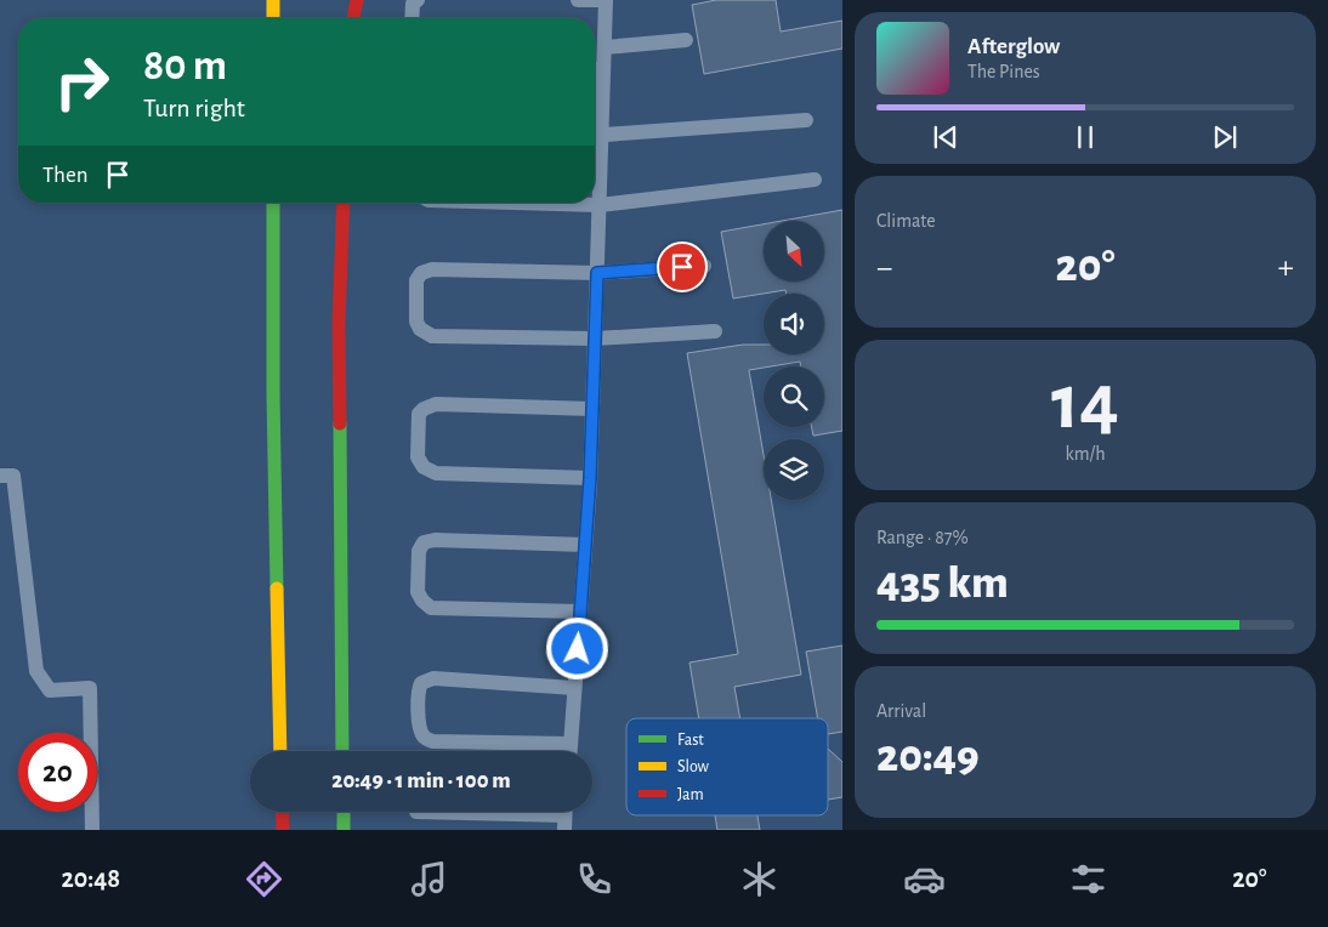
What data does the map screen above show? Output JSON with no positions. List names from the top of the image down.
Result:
{
  "legend": ["Fast", "Slow", "Jam"],
  "north": "bottom right",
  "page": {
    "turn": ["80 m", "Turn right"],
    "song": ["Afterglow", "The Pines"],
    "then": "Then",
    "tile": [
      "Climate",
      ["14", "km/h"],
      ["Range · 87%", "435 km"],
      ["Arrival", "20:49"]
    ],
    "heat": ["−", "20°", "+"],
    "limit": "20",
    "trip": "20:49 · 1 min · 100 m",
    "tabs": ["20:48", "20°"]
  }
}
